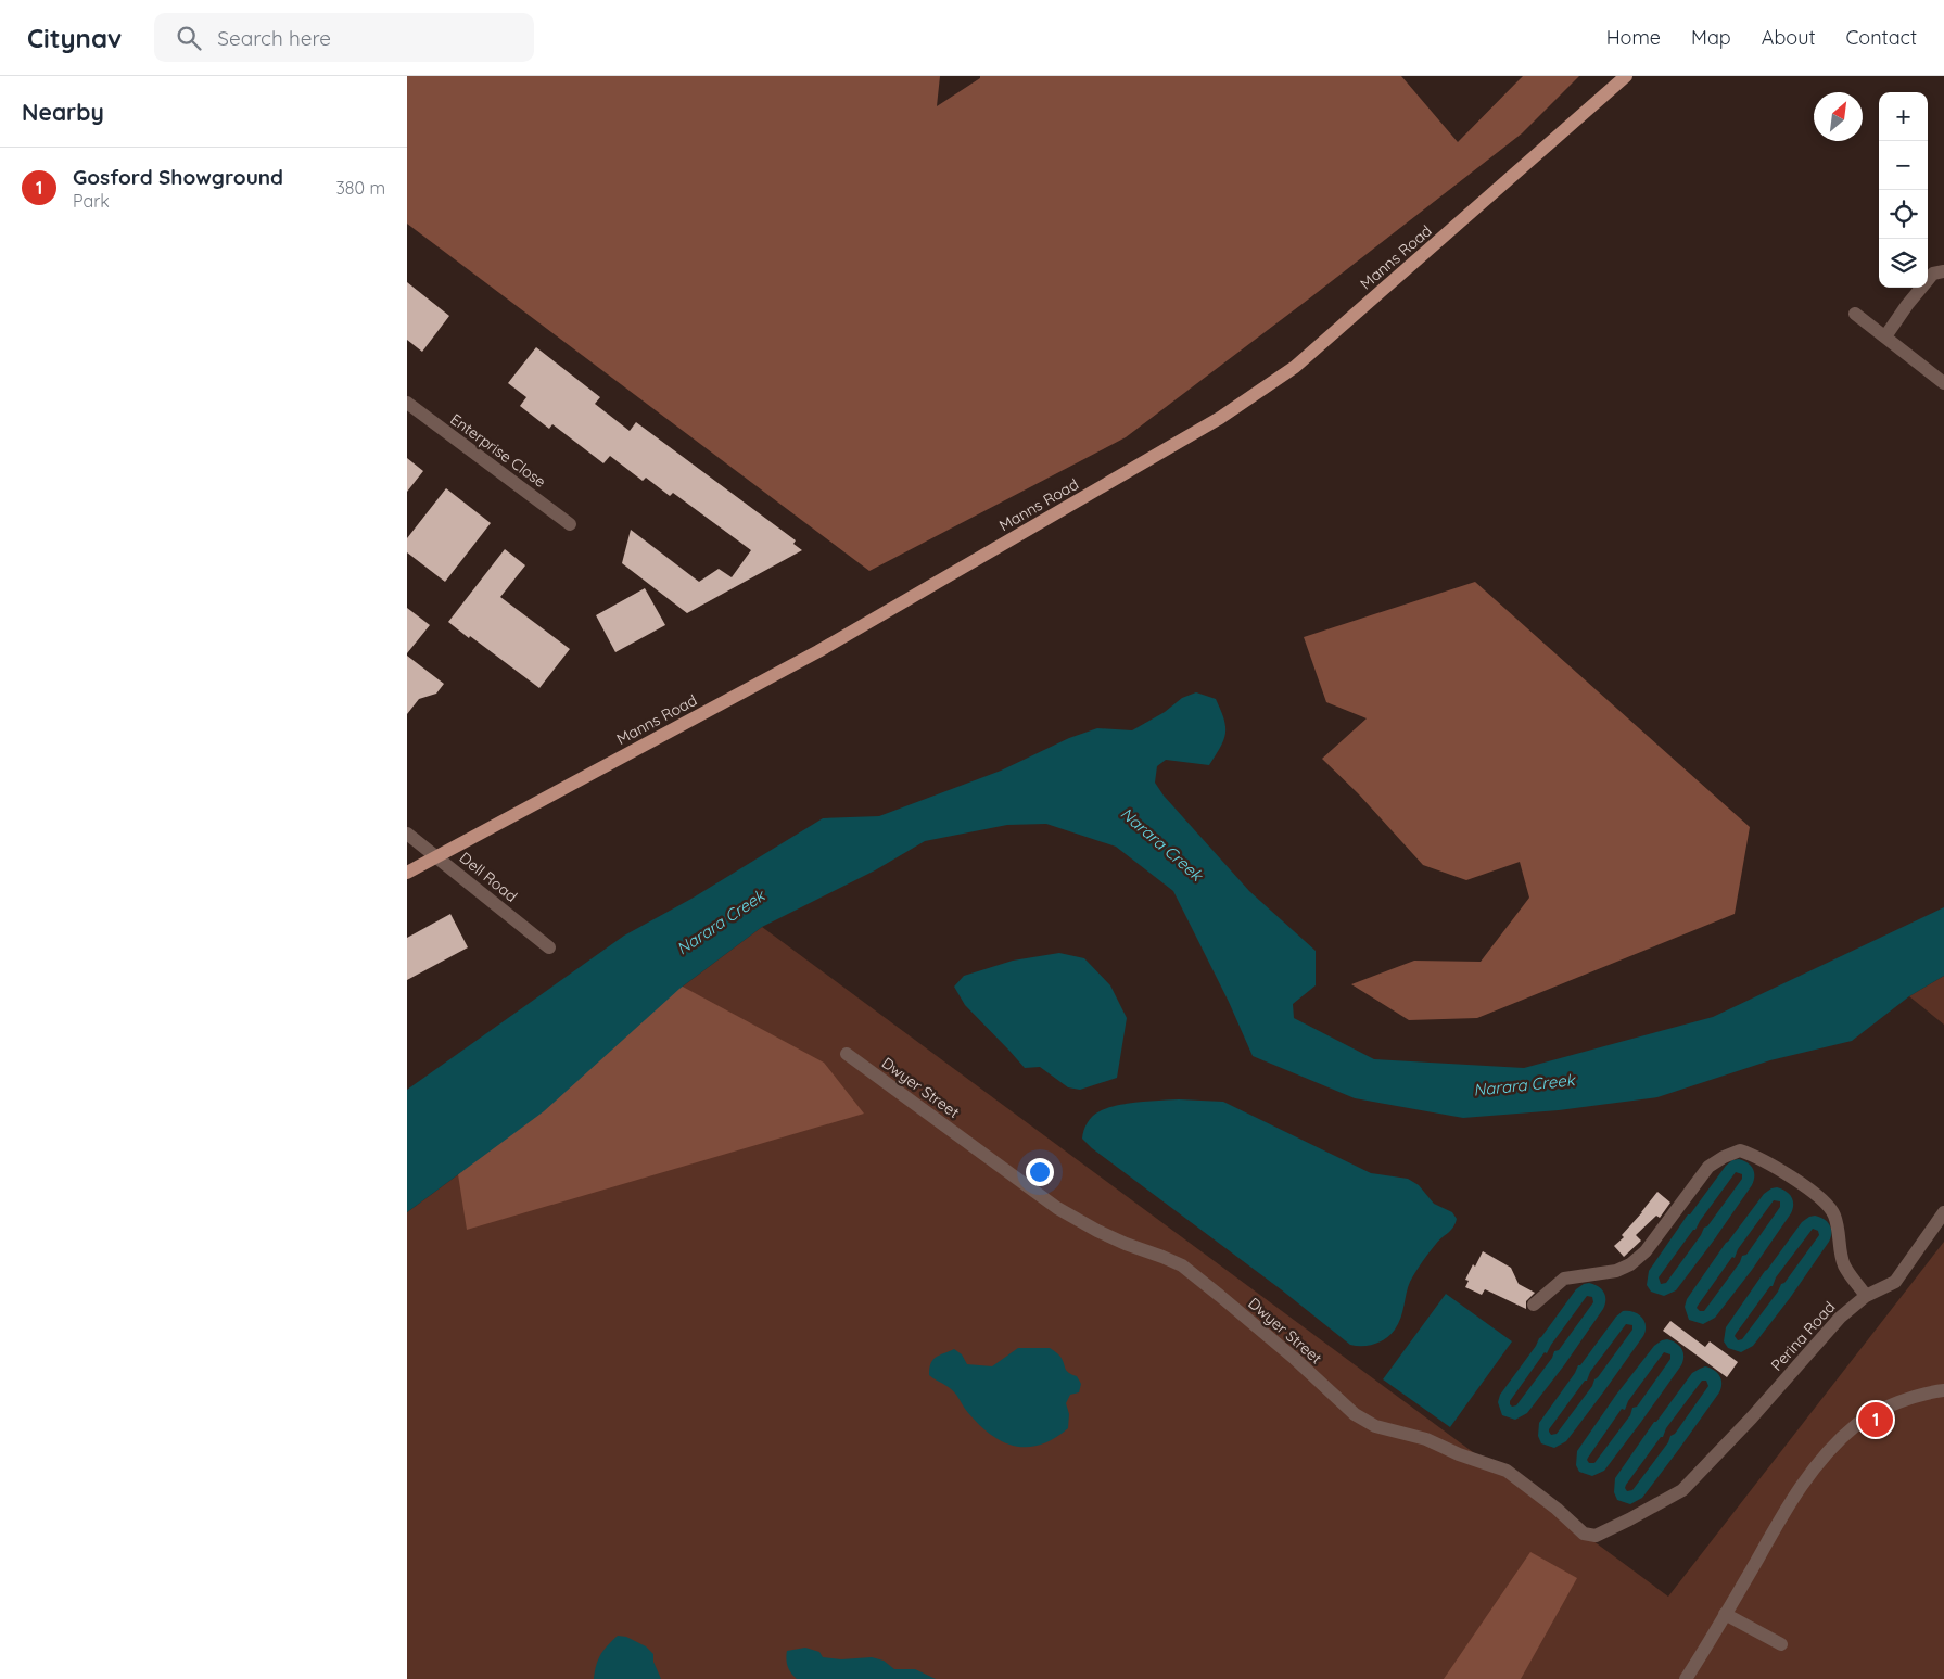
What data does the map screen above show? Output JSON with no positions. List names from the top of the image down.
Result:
{
  "streets": {
    "main road": ["Manns Road"],
    "street": [
      "Enterprise Close",
      "Dell Road",
      "Dwyer Street",
      "Perina Road"
    ]
  },
  "crossings": [
    ["Manns Road", "Dell Road"],
    ["Dwyer Street", "Perina Road"]
  ],
  "water": ["Narara Creek"],
  "north": "top right",
  "page": {
    "header": "Citynav",
    "search": "Search here",
    "nav": [
      "Home",
      "Map",
      "About",
      "Contact"
    ],
    "heading": "Nearby",
    "map_buttons": ["+", "−"],
    "list": [
      {
        "mark": "1",
        "name": "Gosford Showground",
        "note": "Park",
        "value": "380 m"
      }
    ],
    "pins": "1"
  }
}
